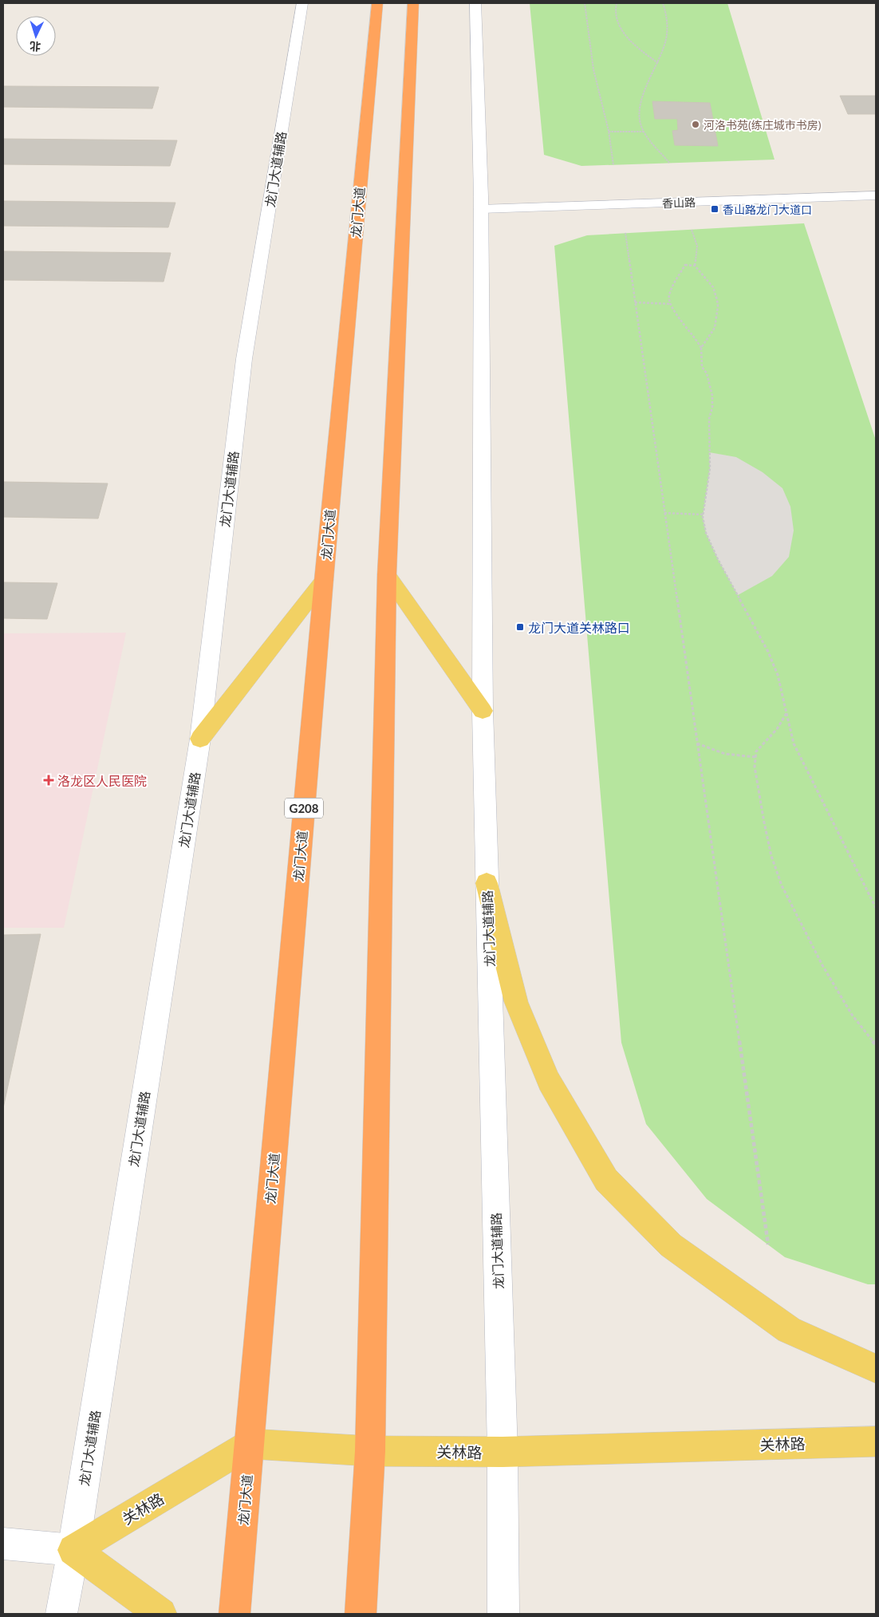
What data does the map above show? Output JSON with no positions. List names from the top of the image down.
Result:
{
  "streets": {
    "highway": ["龙门大道", "G208"],
    "main road": ["龙门大道辅路", "香山路", "关林路"]
  },
  "crossings": [
    ["龙门大道辅路", "香山路"],
    ["龙门大道辅路", "关林路"],
    ["龙门大道", "关林路"]
  ],
  "places": {
    "other": ["河洛书苑(练庄城市书房)"],
    "transit": ["香山路龙门大道口", "龙门大道关林路口"],
    "health": ["洛龙区人民医院"]
  },
  "north": "bottom"
}
